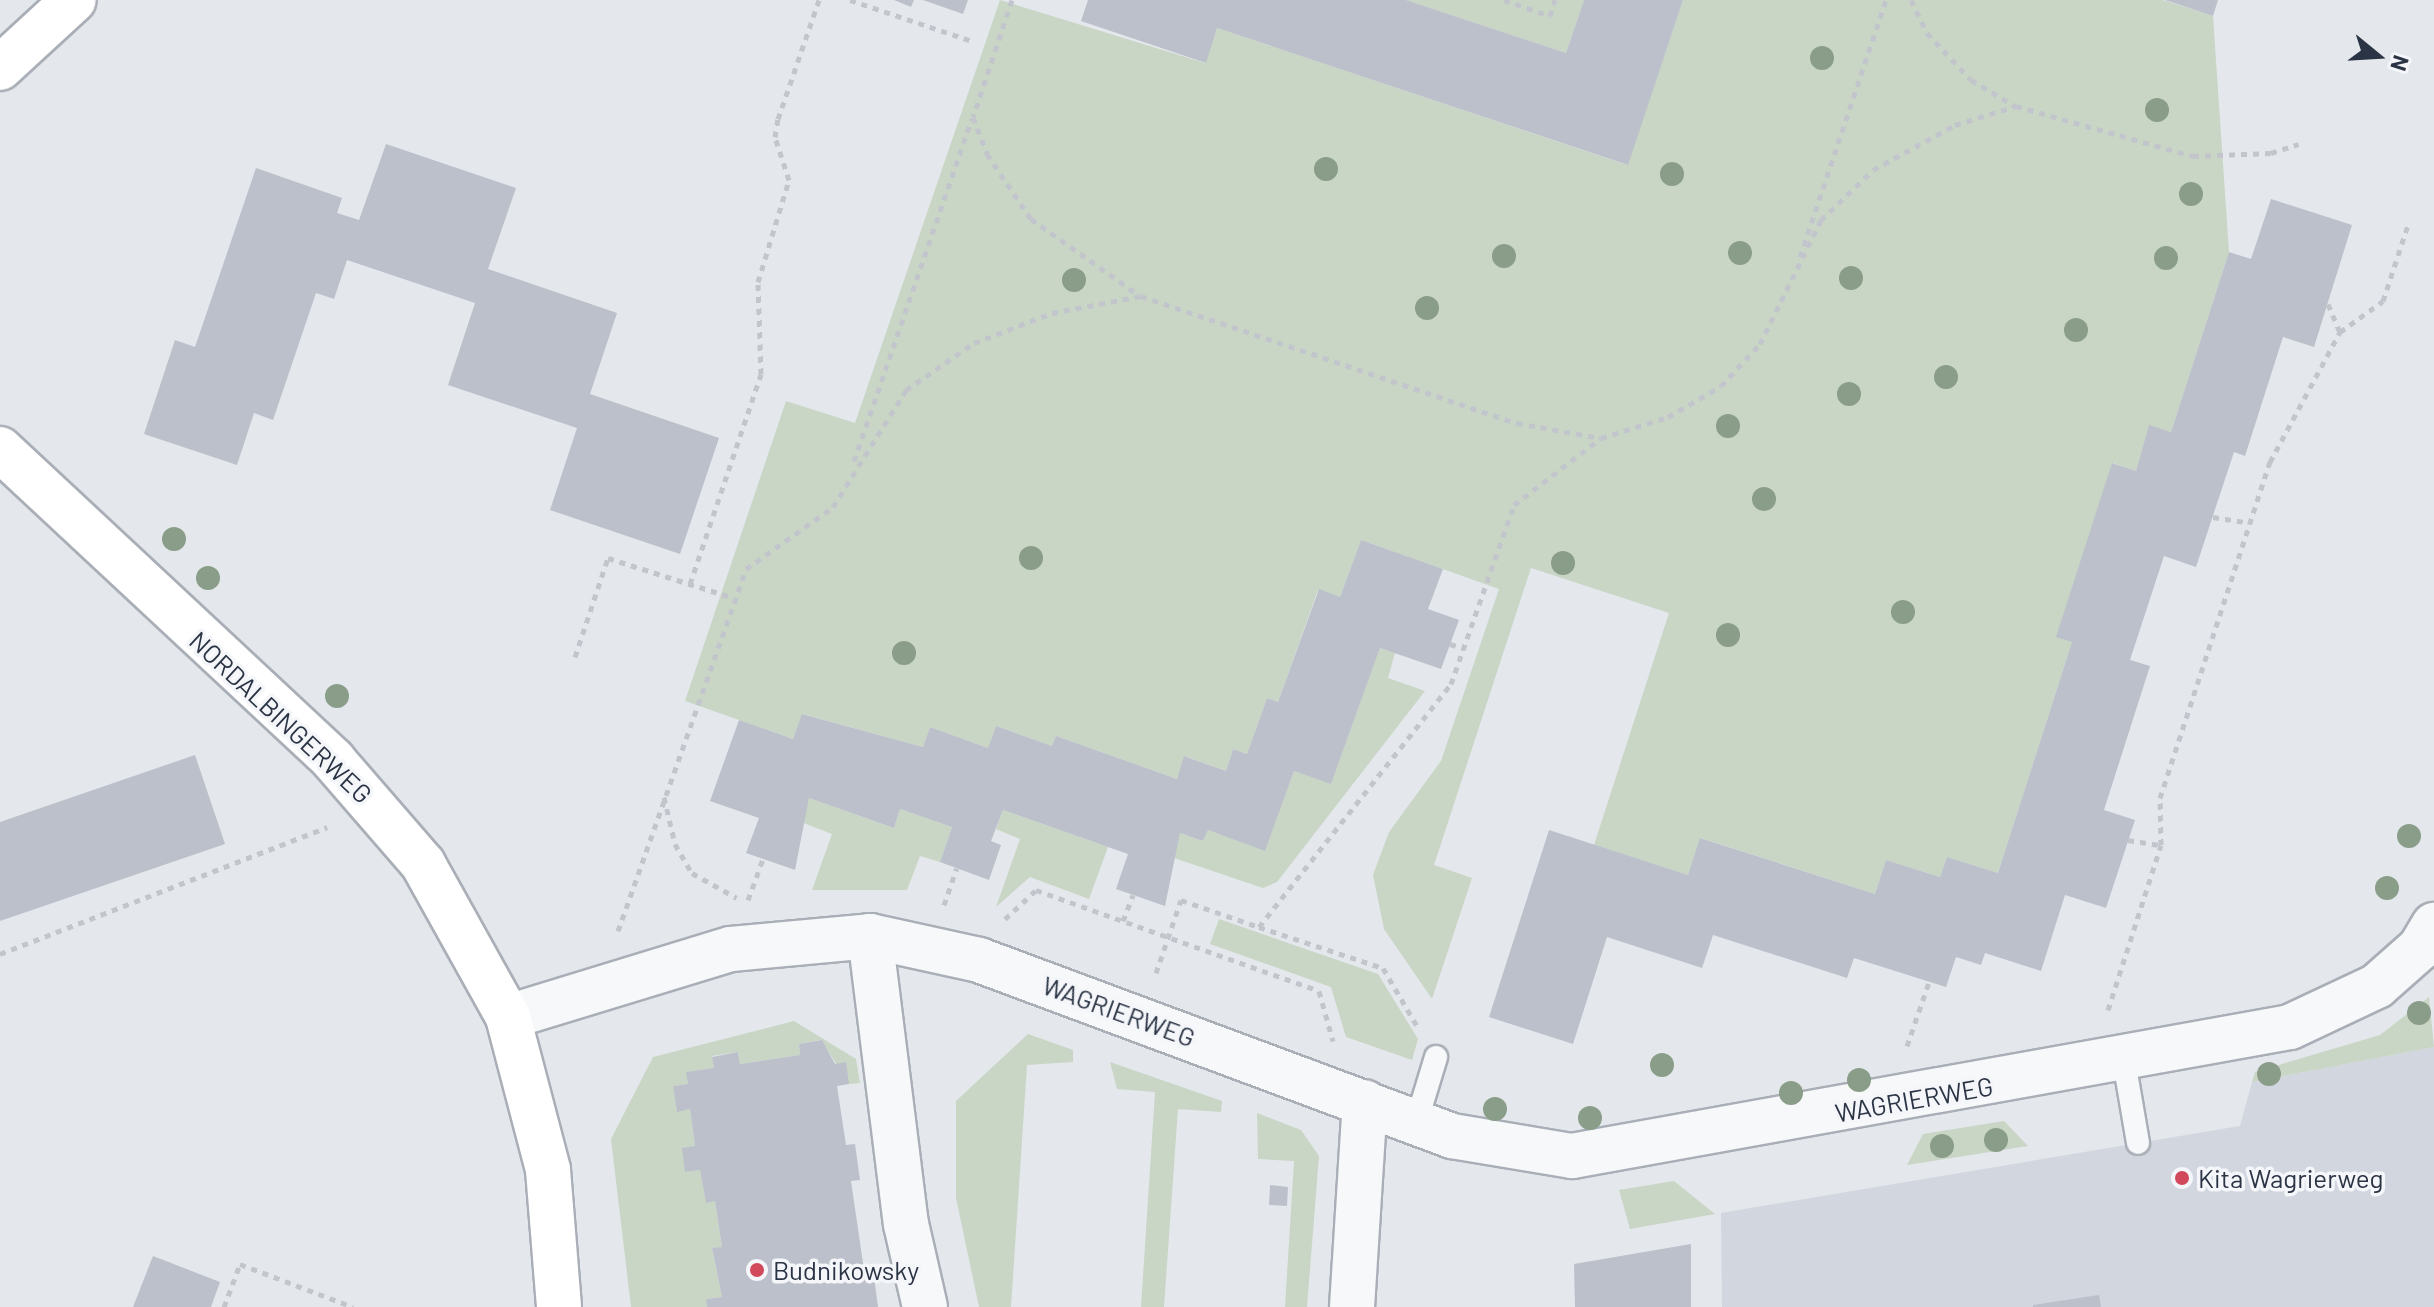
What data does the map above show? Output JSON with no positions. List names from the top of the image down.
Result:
{
  "streets": {
    "street": ["NORDALBINGERWEG", "WAGRIERWEG"]
  },
  "crossings": [
    ["NORDALBINGERWEG", "WAGRIERWEG"]
  ],
  "places": ["Kita Wagrierweg", "Budnikowsky"],
  "north": "right"
}
